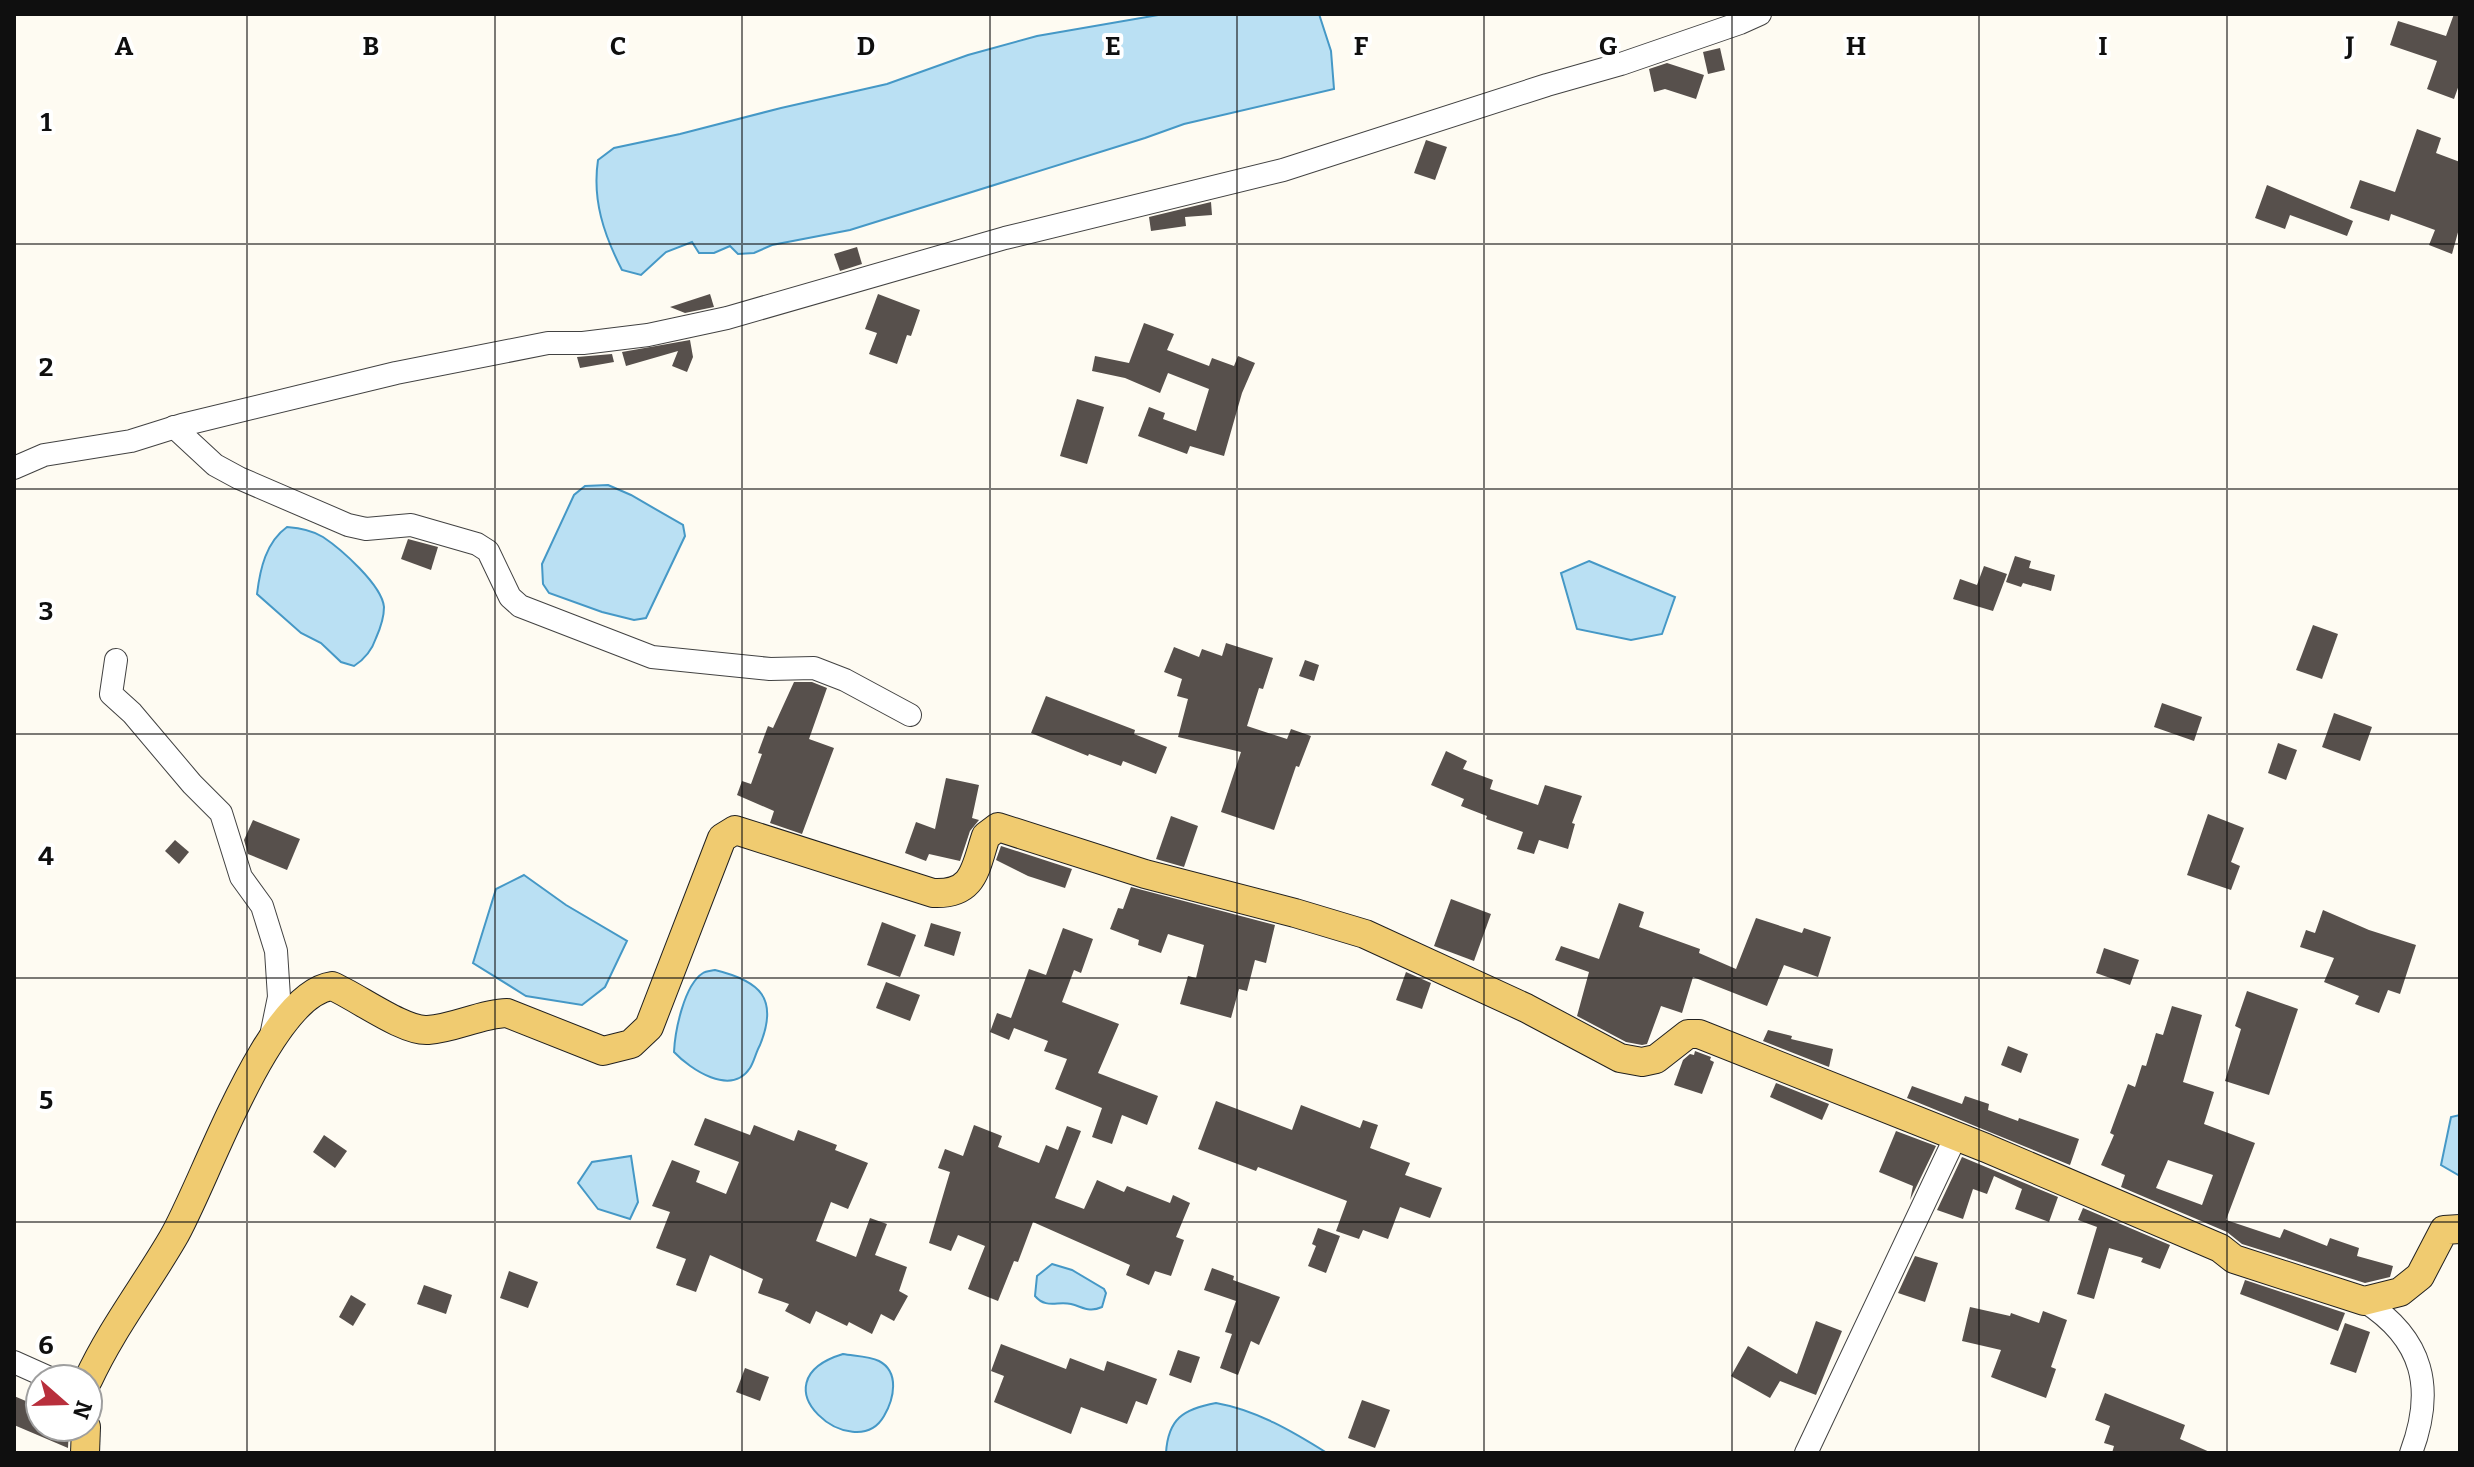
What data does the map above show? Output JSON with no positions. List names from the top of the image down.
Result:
{
  "north": "right",
  "grid": {
    "columns": [
      "A",
      "B",
      "C",
      "D",
      "E",
      "F",
      "G",
      "H",
      "I",
      "J"
    ],
    "rows": [
      "1",
      "2",
      "3",
      "4",
      "5",
      "6"
    ]
  }
}
